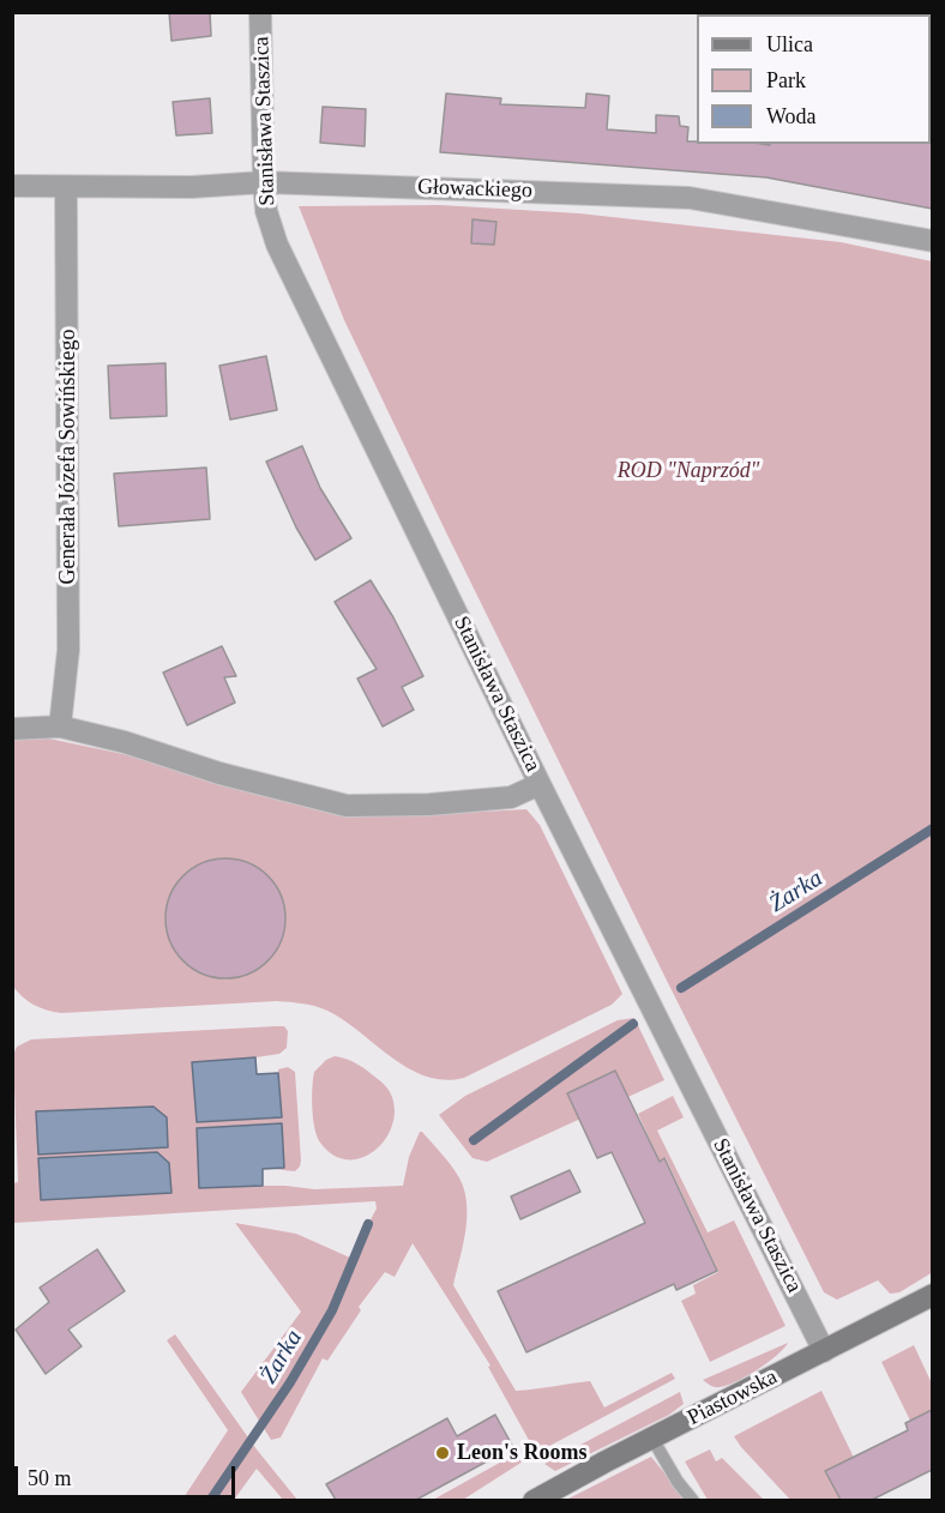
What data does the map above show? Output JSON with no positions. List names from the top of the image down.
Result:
{
  "streets": {
    "street": [
      "Stanisława Staszica",
      "Głowackiego",
      "Generała Józefa Sowińskiego",
      "Piastowska"
    ]
  },
  "crossings": [
    ["Stanisława Staszica", "Głowackiego"],
    ["Stanisława Staszica", "Piastowska"],
    ["Głowackiego", "Generała Józefa Sowińskiego"]
  ],
  "water": ["Żarka"],
  "parks": ["ROD \"Naprzód\""],
  "places": ["Leon's Rooms"],
  "legend": ["Ulica", "Park", "Woda"],
  "scale_bar": "50 m"
}
